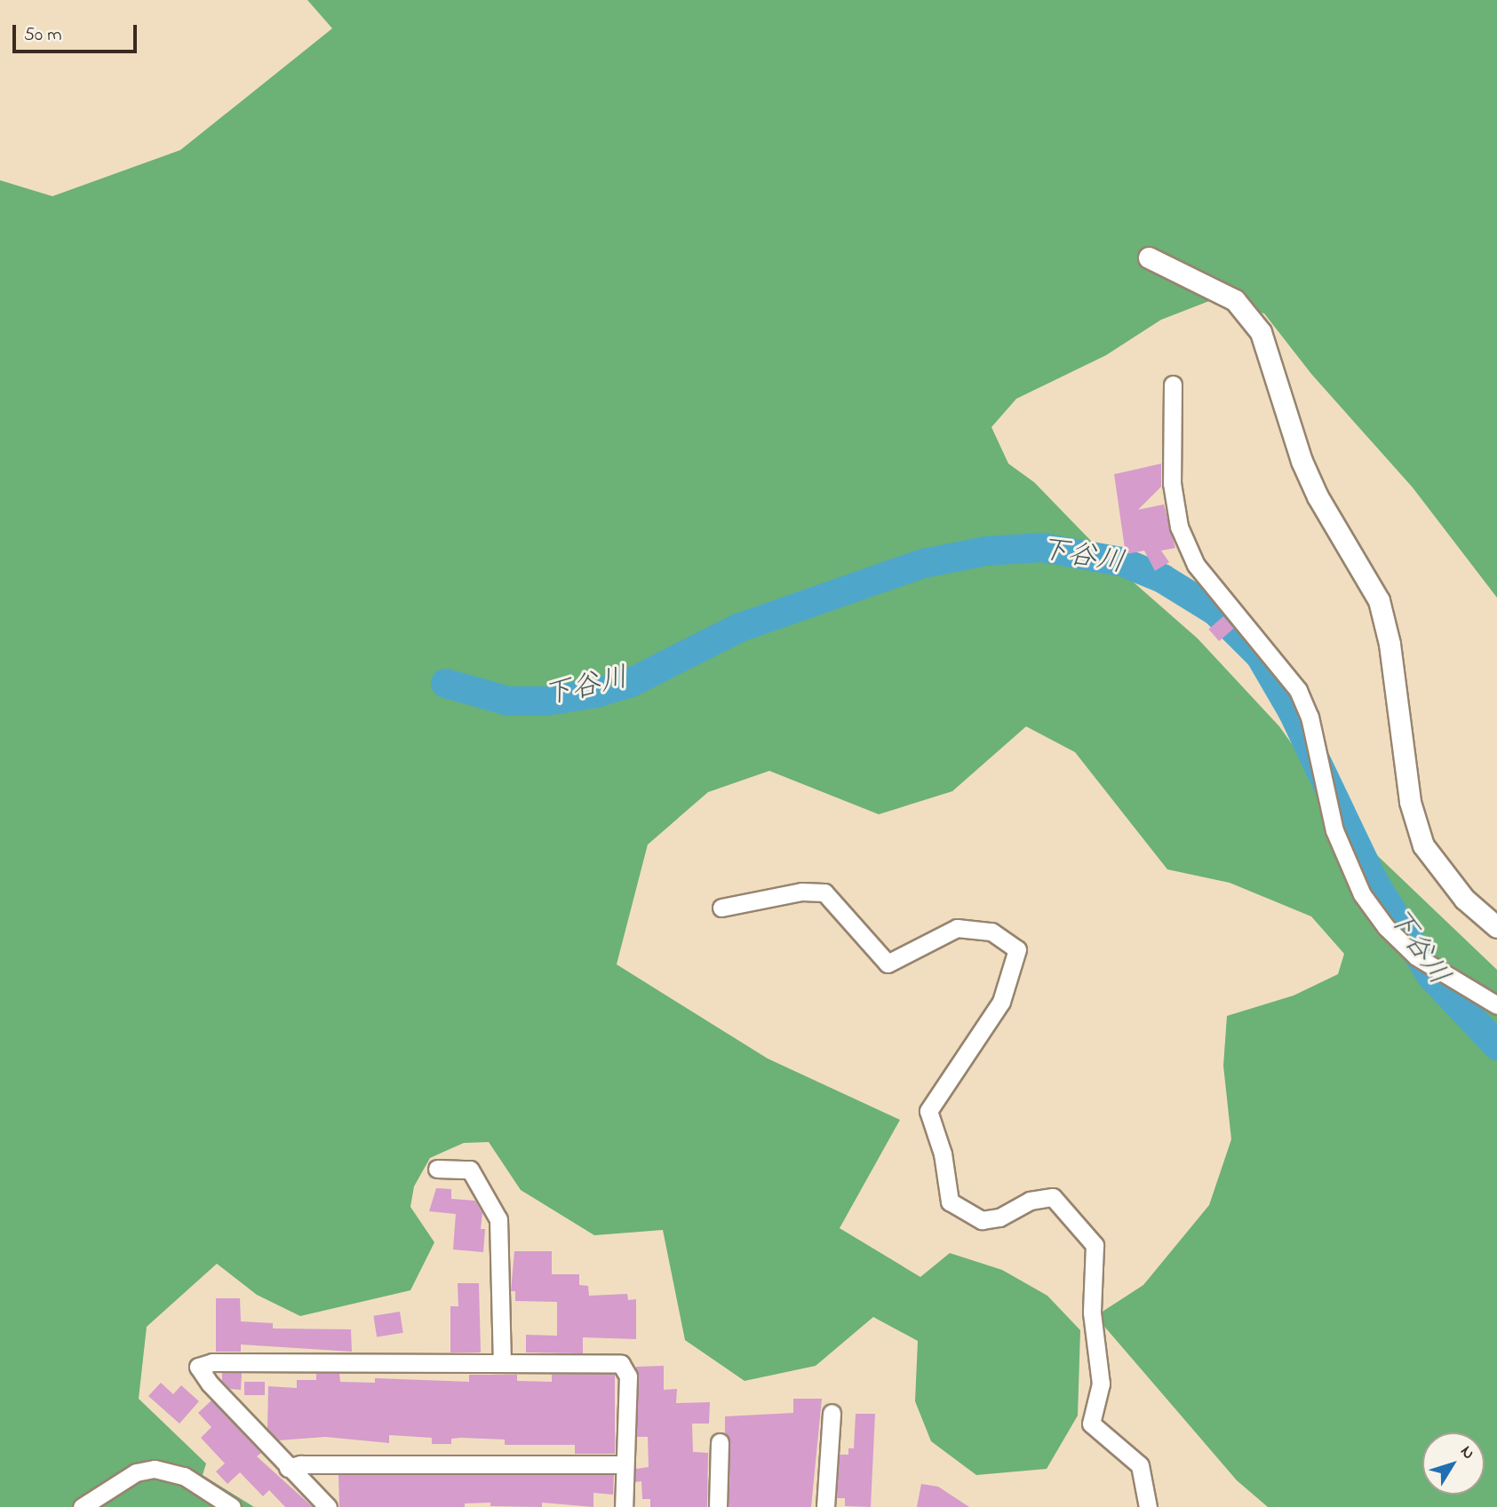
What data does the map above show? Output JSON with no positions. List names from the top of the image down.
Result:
{
  "water": ["下谷川"],
  "scale_bar": "50 m",
  "north": "top right"
}
